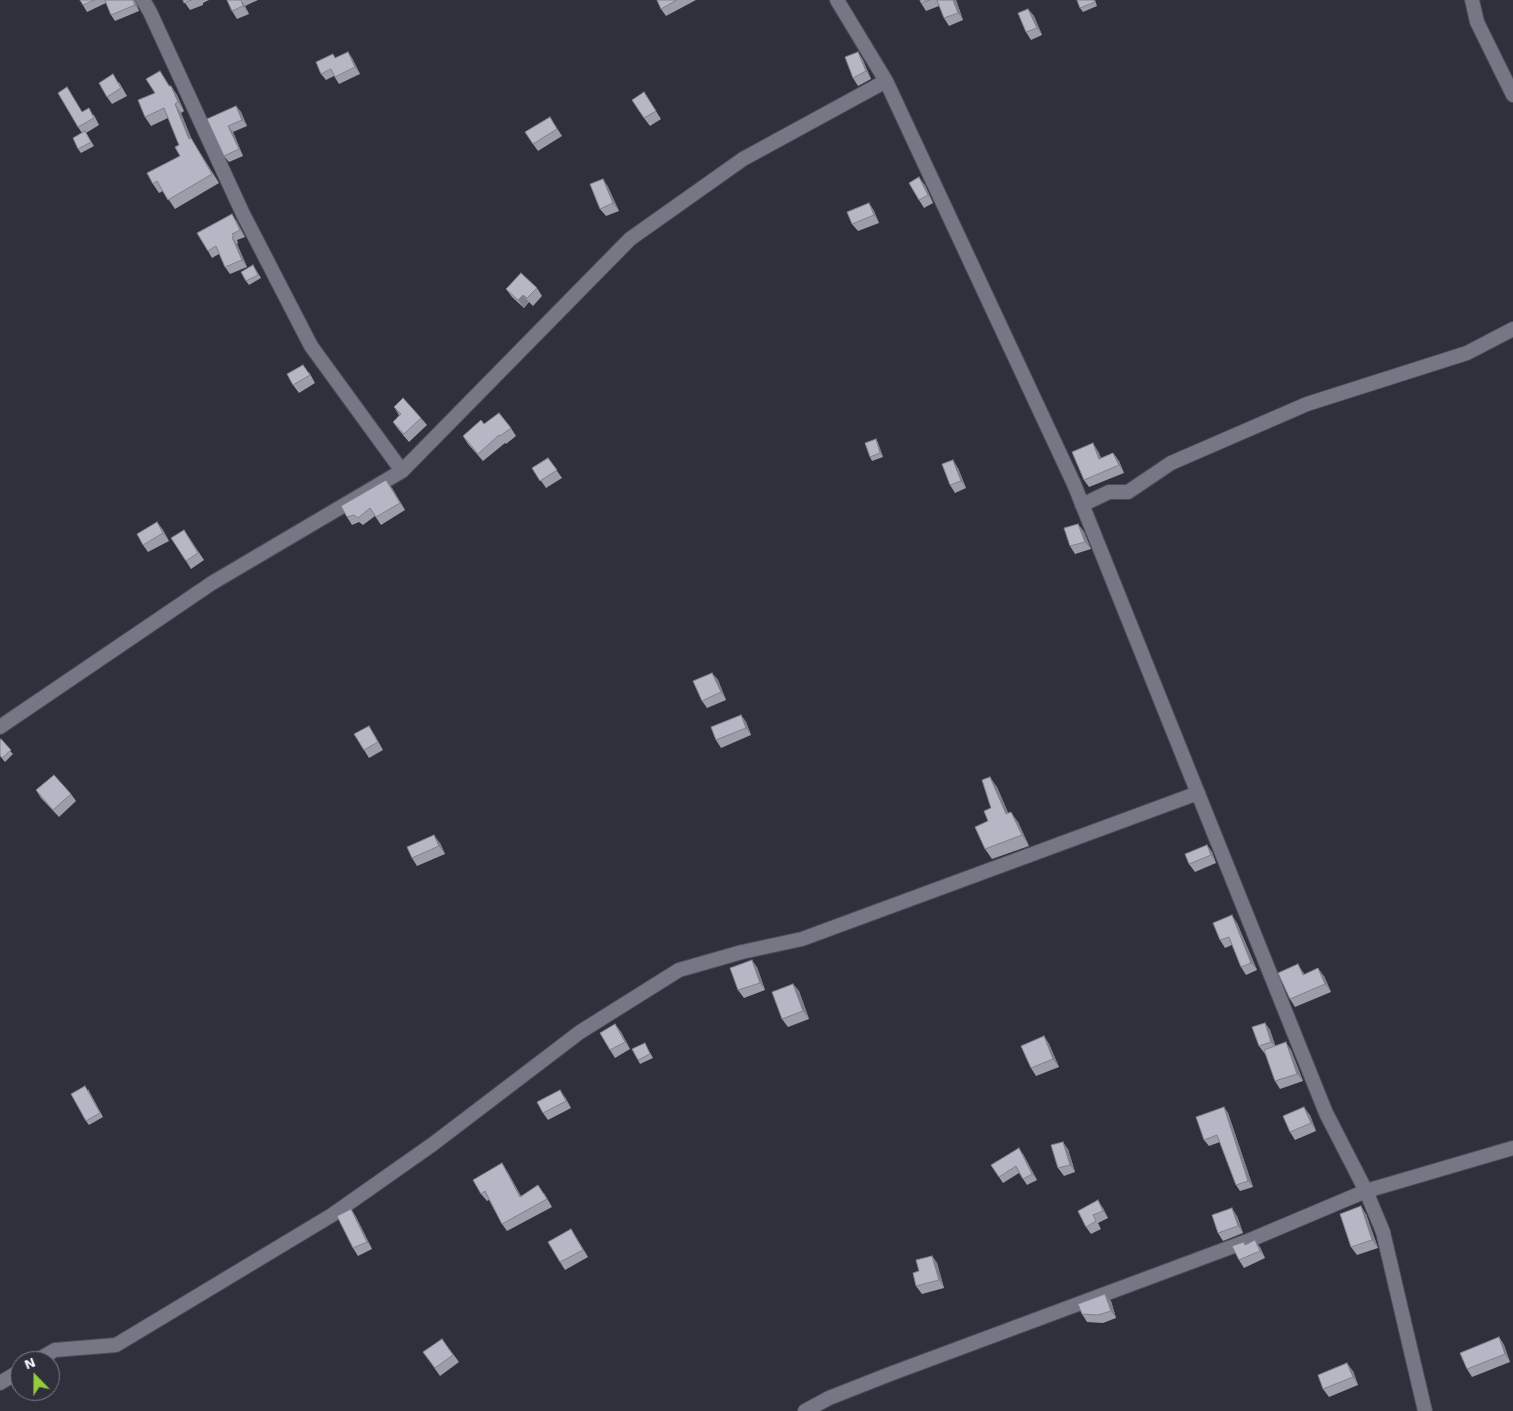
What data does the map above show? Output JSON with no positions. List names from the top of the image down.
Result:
{
  "north": "top"
}
